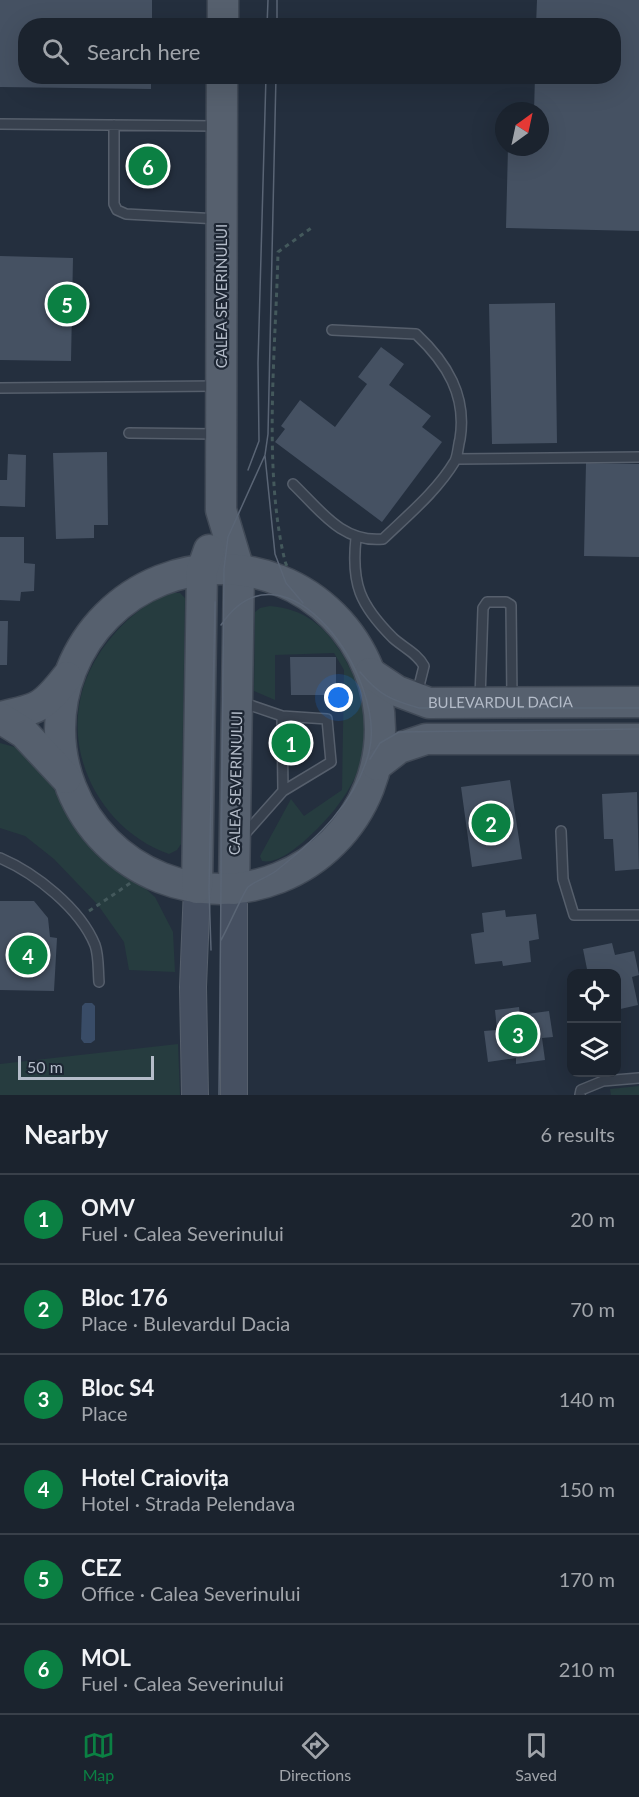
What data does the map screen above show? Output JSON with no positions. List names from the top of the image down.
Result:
{
  "streets": {
    "main road": ["CALEA SEVERINULUI", "BULEVARDUL DACIA"]
  },
  "scale_bar": "50 m",
  "north": "top right",
  "page": {
    "search": "Search here",
    "pins": [
      "6",
      "5",
      "1",
      "2",
      "4",
      "3"
    ],
    "scale": "50 m",
    "heading": ["Nearby", "6 results"],
    "list": [
      {
        "mark": "1",
        "name": "OMV",
        "note": "Fuel · Calea Severinului",
        "value": "20 m"
      },
      {
        "mark": "2",
        "name": "Bloc 176",
        "note": "Place · Bulevardul Dacia",
        "value": "70 m"
      },
      {
        "mark": "3",
        "name": "Bloc S4",
        "note": "Place",
        "value": "140 m"
      },
      {
        "mark": "4",
        "name": "Hotel Craiovița",
        "note": "Hotel · Strada Pelendava",
        "value": "150 m"
      },
      {
        "mark": "5",
        "name": "CEZ",
        "note": "Office · Calea Severinului",
        "value": "170 m"
      },
      {
        "mark": "6",
        "name": "MOL",
        "note": "Fuel · Calea Severinului",
        "value": "210 m"
      }
    ],
    "nav": ["Map", "Directions", "Saved"]
  }
}
